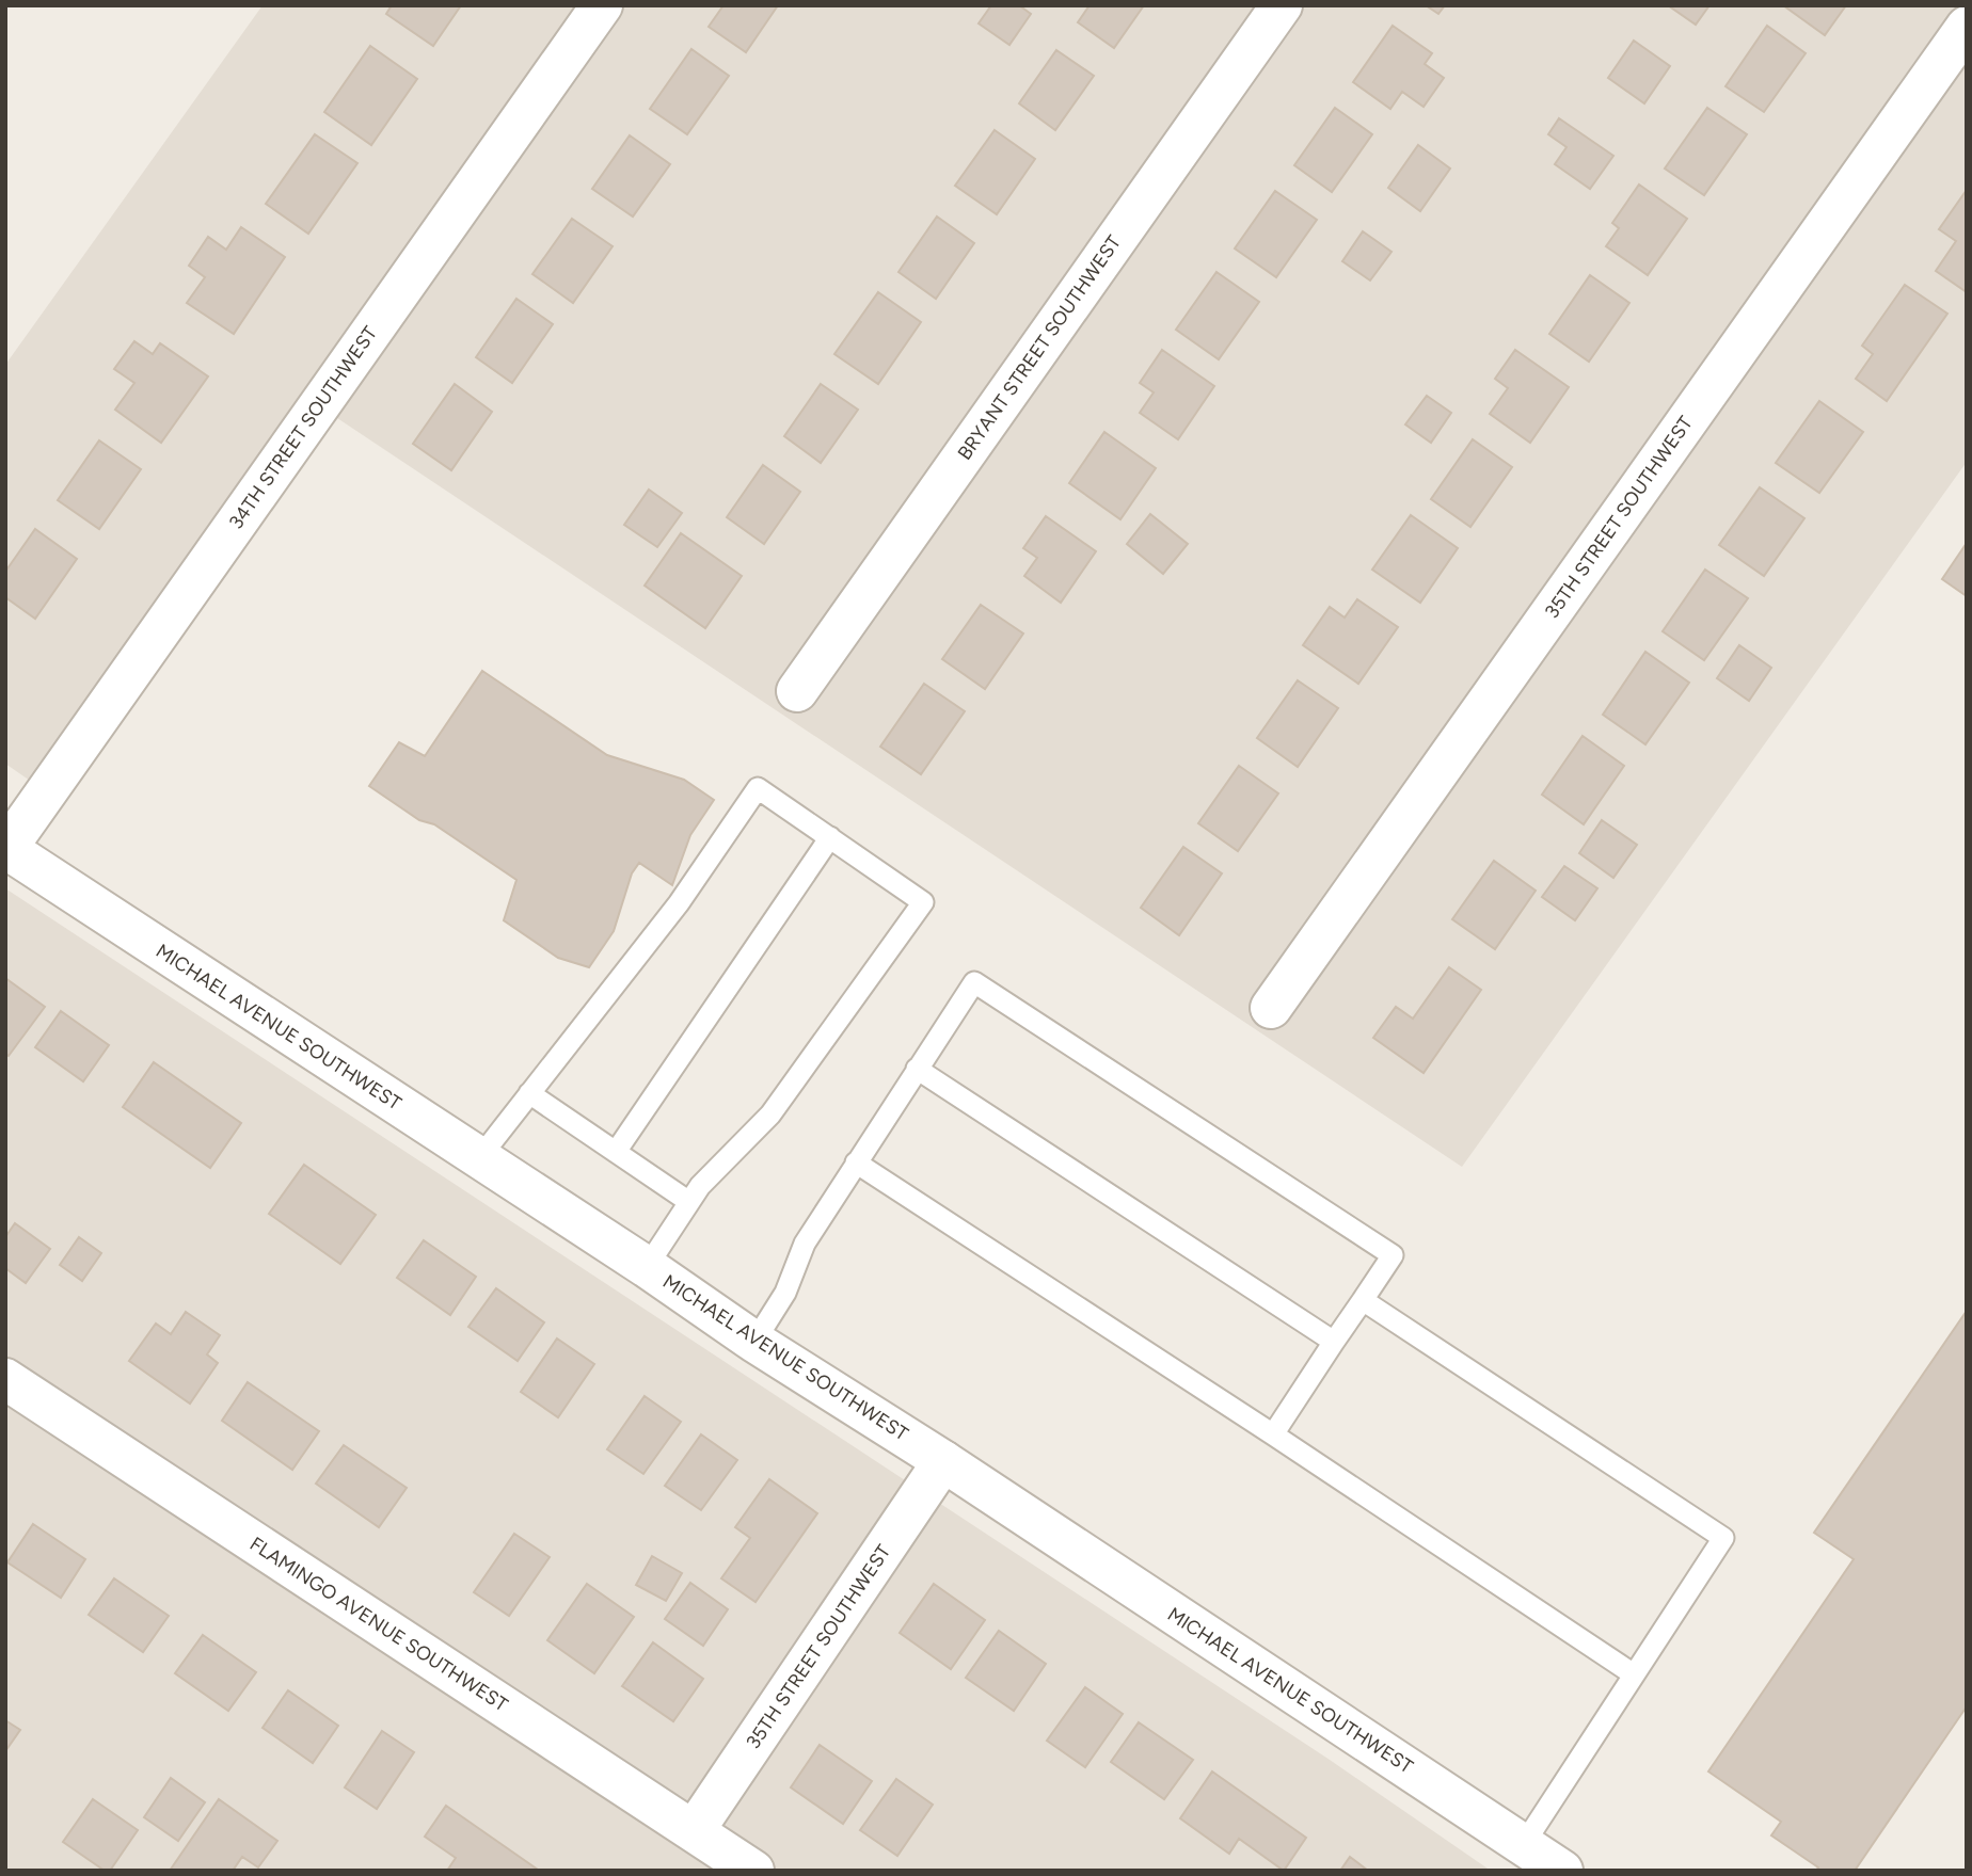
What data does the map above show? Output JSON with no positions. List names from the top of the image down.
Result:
{
  "streets": {
    "street": [
      "BRYANT STREET SOUTHWEST",
      "34TH STREET SOUTHWEST",
      "35TH STREET SOUTHWEST",
      "MICHAEL AVENUE SOUTHWEST",
      "FLAMINGO AVENUE SOUTHWEST"
    ]
  },
  "crossings": [
    ["34TH STREET SOUTHWEST", "MICHAEL AVENUE SOUTHWEST"],
    ["35TH STREET SOUTHWEST", "MICHAEL AVENUE SOUTHWEST"],
    ["35TH STREET SOUTHWEST", "FLAMINGO AVENUE SOUTHWEST"]
  ]
}
